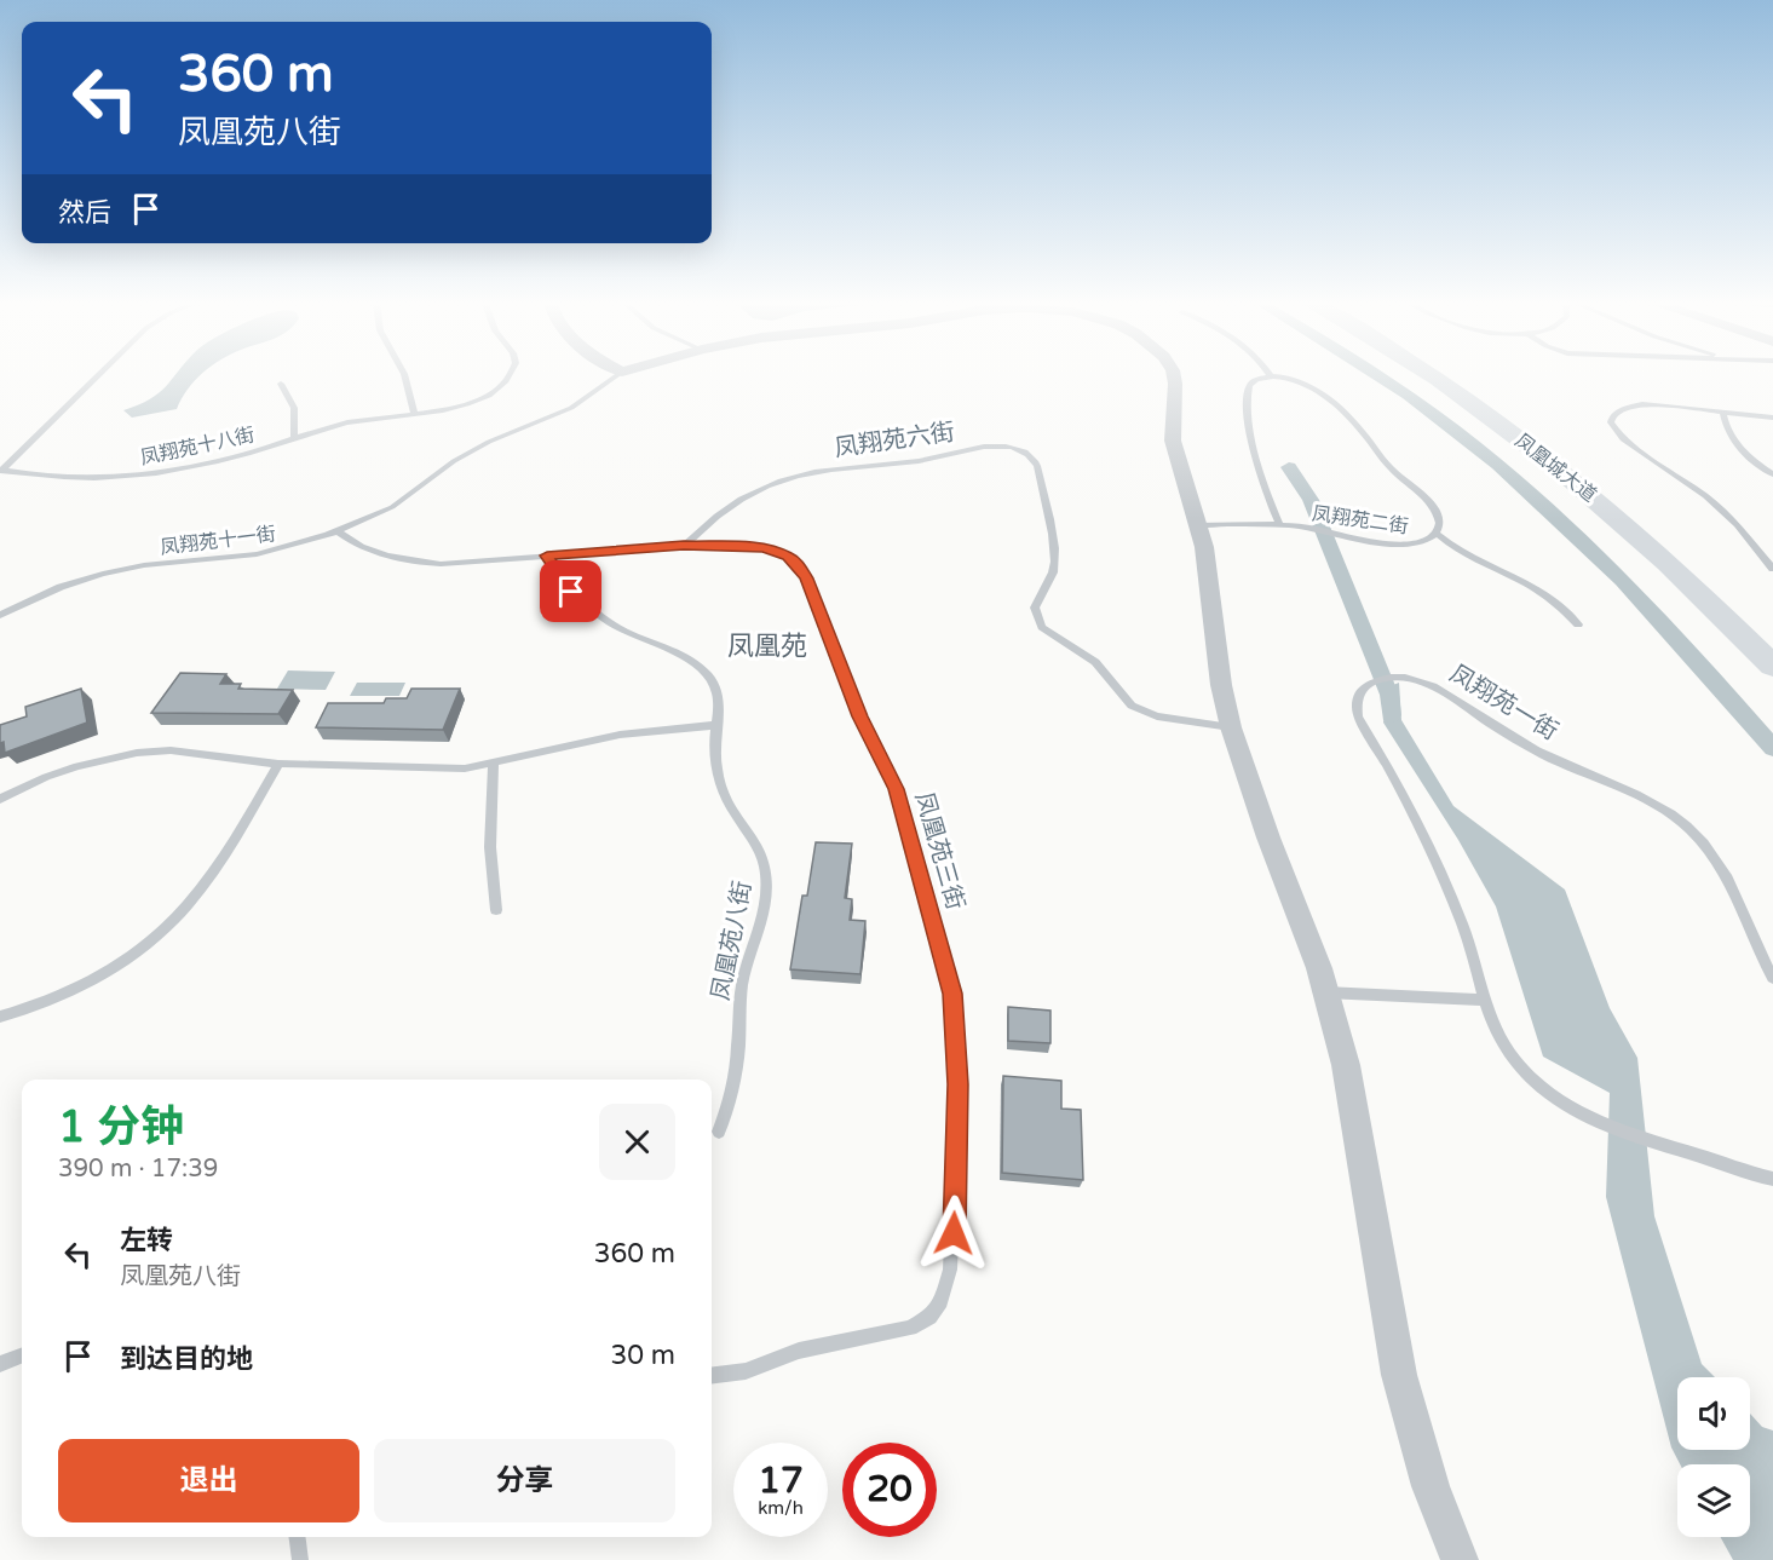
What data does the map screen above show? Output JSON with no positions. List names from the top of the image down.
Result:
{
  "streets": {
    "main road": ["凤凰城大道"],
    "lane": [
      "凤翔苑六街",
      "凤翔苑十八街",
      "凤翔苑二街",
      "凤翔苑十一街",
      "凤翔苑一街",
      "凤凰苑三街",
      "凤凰苑八街"
    ]
  },
  "crossings": [
    ["凤翔苑六街", "凤凰苑三街"],
    ["凤翔苑十一街", "凤凰苑三街"],
    ["凤凰苑三街", "凤凰苑八街"]
  ],
  "districts": ["凤凰苑"],
  "page": {
    "turn": ["360 m", "凤凰苑八街"],
    "then": "然后",
    "heading": ["1 分钟", "390 m · 17:39"],
    "list": [
      {
        "name": "左转",
        "note": "凤凰苑八街",
        "value": "360 m"
      },
      {
        "name": "到达目的地",
        "value": "30 m"
      }
    ],
    "buttons": ["退出", "分享"],
    "speed": "17 km/h",
    "limit": "20"
  }
}
